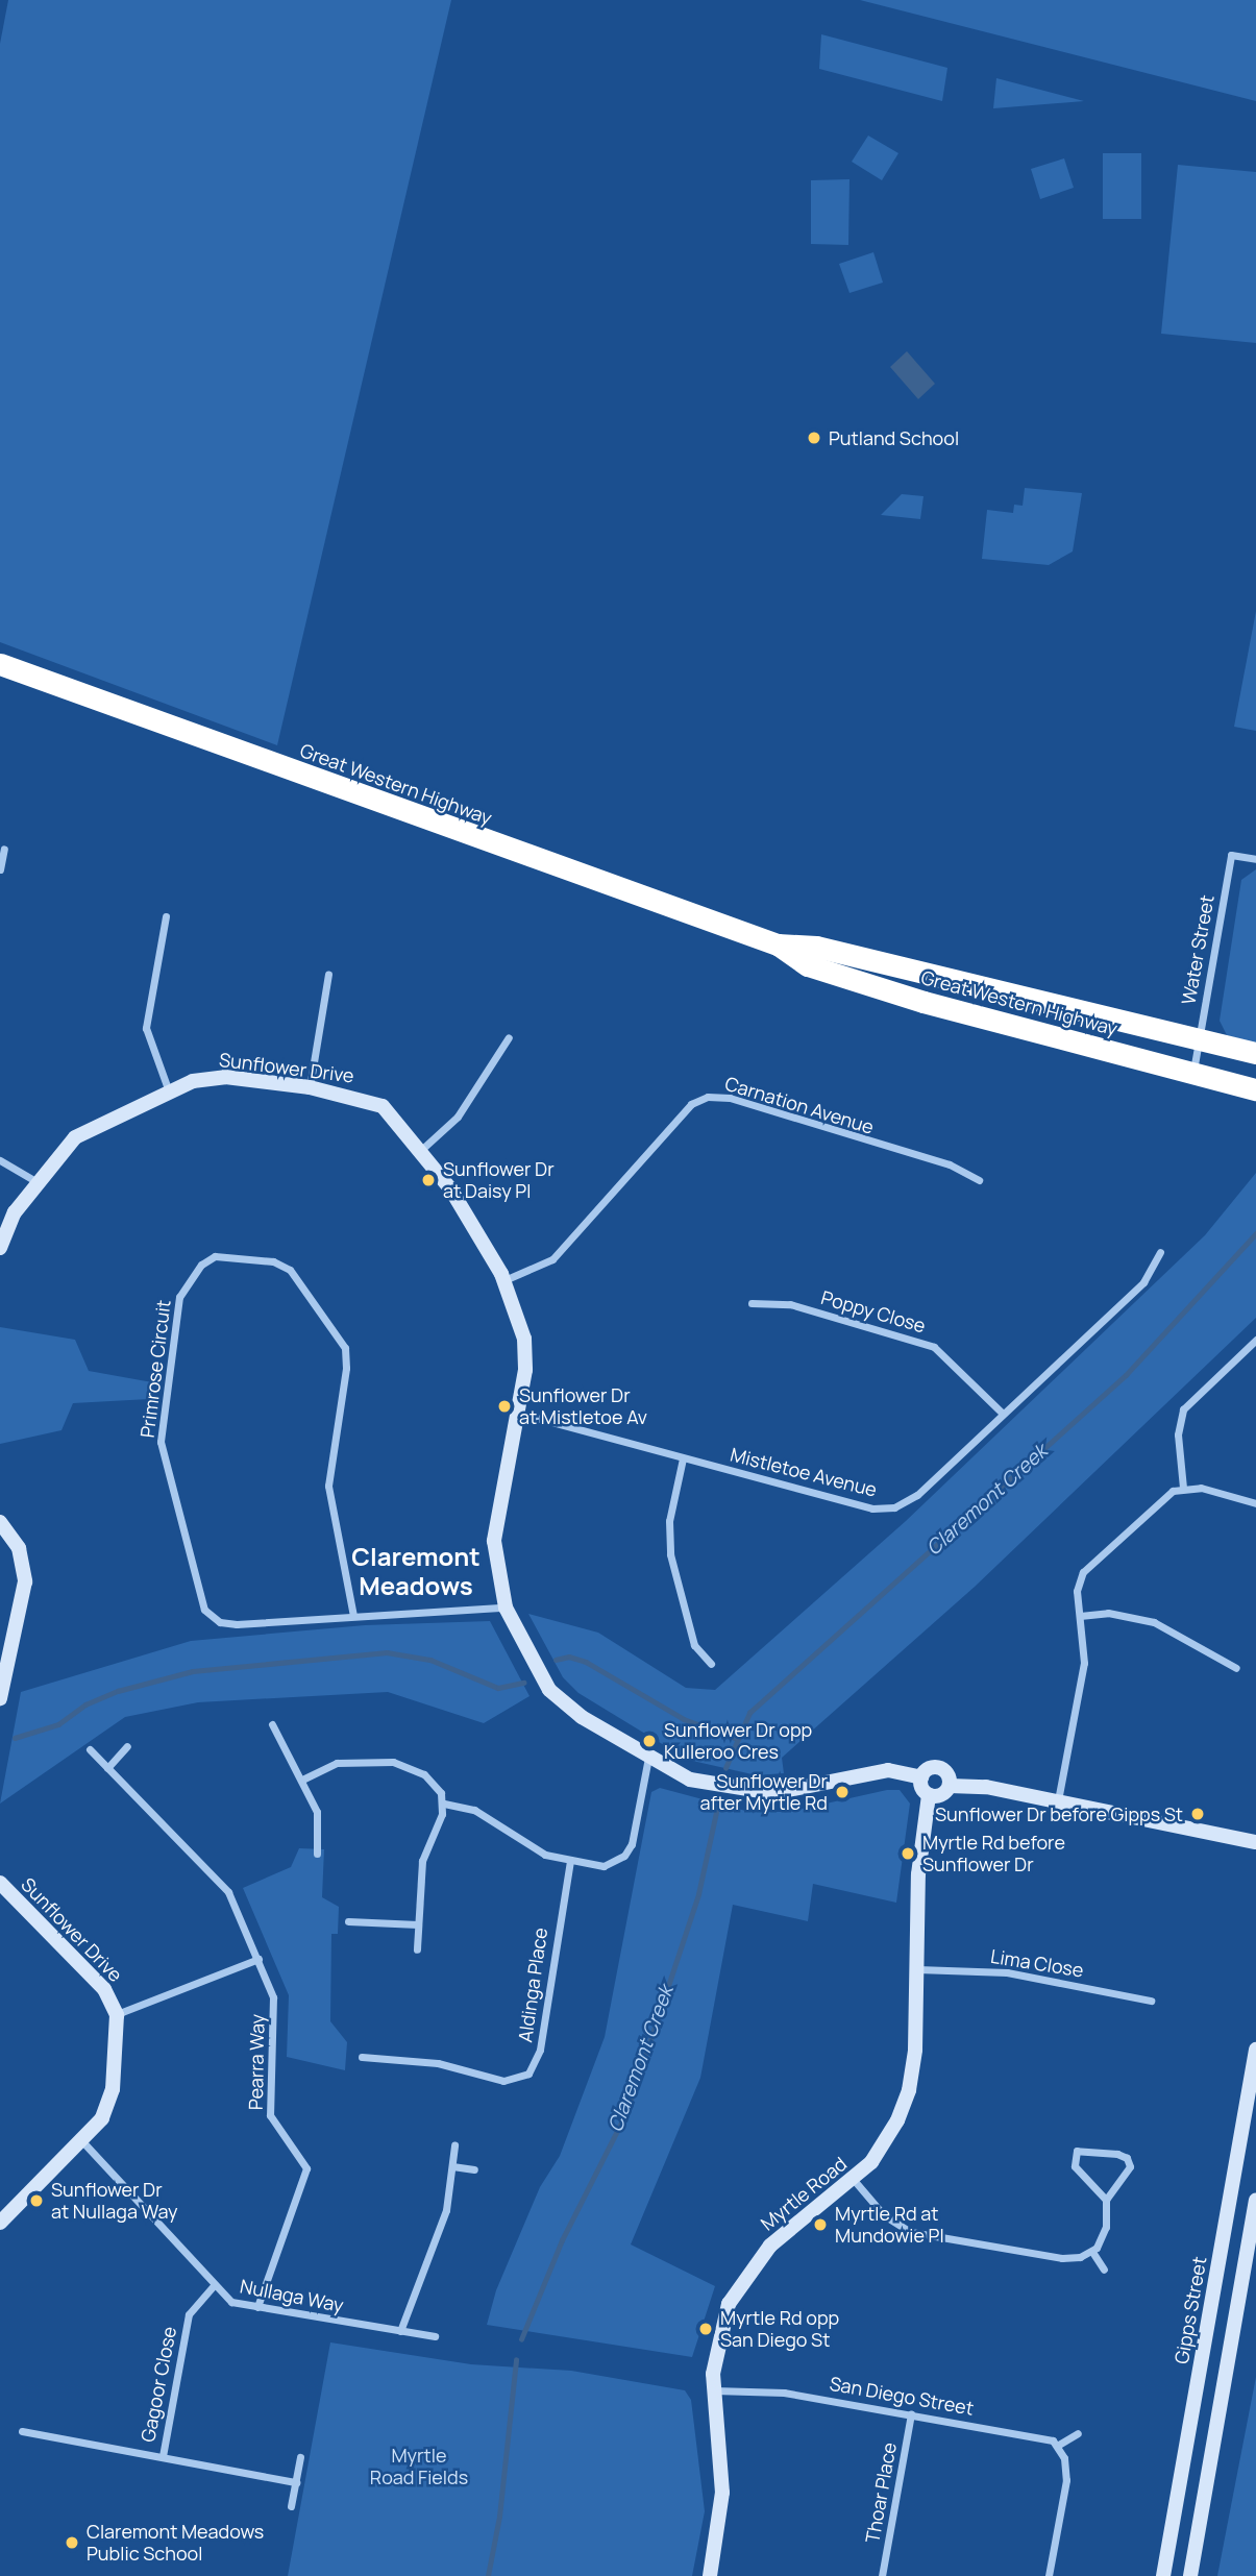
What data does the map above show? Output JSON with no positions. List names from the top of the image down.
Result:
{
  "streets": {
    "highway": ["Great Western Highway"],
    "street": [
      "Water Street",
      "Sunflower Drive",
      "Carnation Avenue",
      "Poppy Close",
      "Primrose Circuit",
      "Mistletoe Avenue",
      "Lima Close",
      "Aldinga Place",
      "Pearra Way",
      "Myrtle Road",
      "Nullaga Way",
      "Gipps Street",
      "Gagoor Close",
      "San Diego Street",
      "Thoar Place"
    ]
  },
  "crossings": [
    ["Great Western Highway", "Water Street"],
    ["Sunflower Drive", "Carnation Avenue"],
    ["Sunflower Drive", "Primrose Circuit"],
    ["Sunflower Drive", "Mistletoe Avenue"],
    ["Sunflower Drive", "Myrtle Road"],
    ["Poppy Close", "Mistletoe Avenue"],
    ["Lima Close", "Myrtle Road"],
    ["Pearra Way", "Nullaga Way"],
    ["Myrtle Road", "San Diego Street"],
    ["Nullaga Way", "Gagoor Close"],
    ["San Diego Street", "Thoar Place"]
  ],
  "districts": ["Claremont Meadows"],
  "water": ["Claremont Creek"],
  "parks": ["Myrtle Road Fields"],
  "places": [
    "Putland School",
    "Sunflower Dr at Daisy Pl",
    "Sunflower Dr at Mistletoe Av",
    "Sunflower Dr opp Kulleroo Cres",
    "Sunflower Dr after Myrtle Rd",
    "Sunflower Dr before Gipps St",
    "Myrtle Rd before Sunflower Dr",
    "Sunflower Dr at Nullaga Way",
    "Myrtle Rd at Mundowie Pl",
    "Myrtle Rd opp San Diego St",
    "Claremont Meadows Public School"
  ]
}
